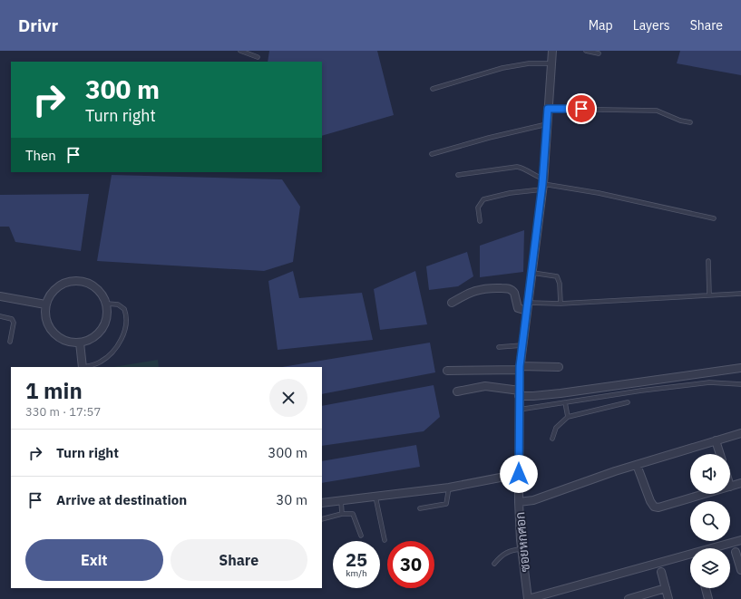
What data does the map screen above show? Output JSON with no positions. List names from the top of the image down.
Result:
{
  "streets": {
    "street": ["ซอยหกศอก"]
  },
  "page": {
    "header": "Drivr",
    "nav": ["Map", "Layers", "Share"],
    "turn": ["300 m", "Turn right"],
    "then": "Then",
    "heading": ["1 min", "330 m · 17:57"],
    "list": [
      {
        "name": "Turn right",
        "value": "300 m"
      },
      {
        "name": "Arrive at destination",
        "value": "30 m"
      }
    ],
    "buttons": ["Exit", "Share"],
    "speed": "25 km/h",
    "limit": "30"
  }
}
